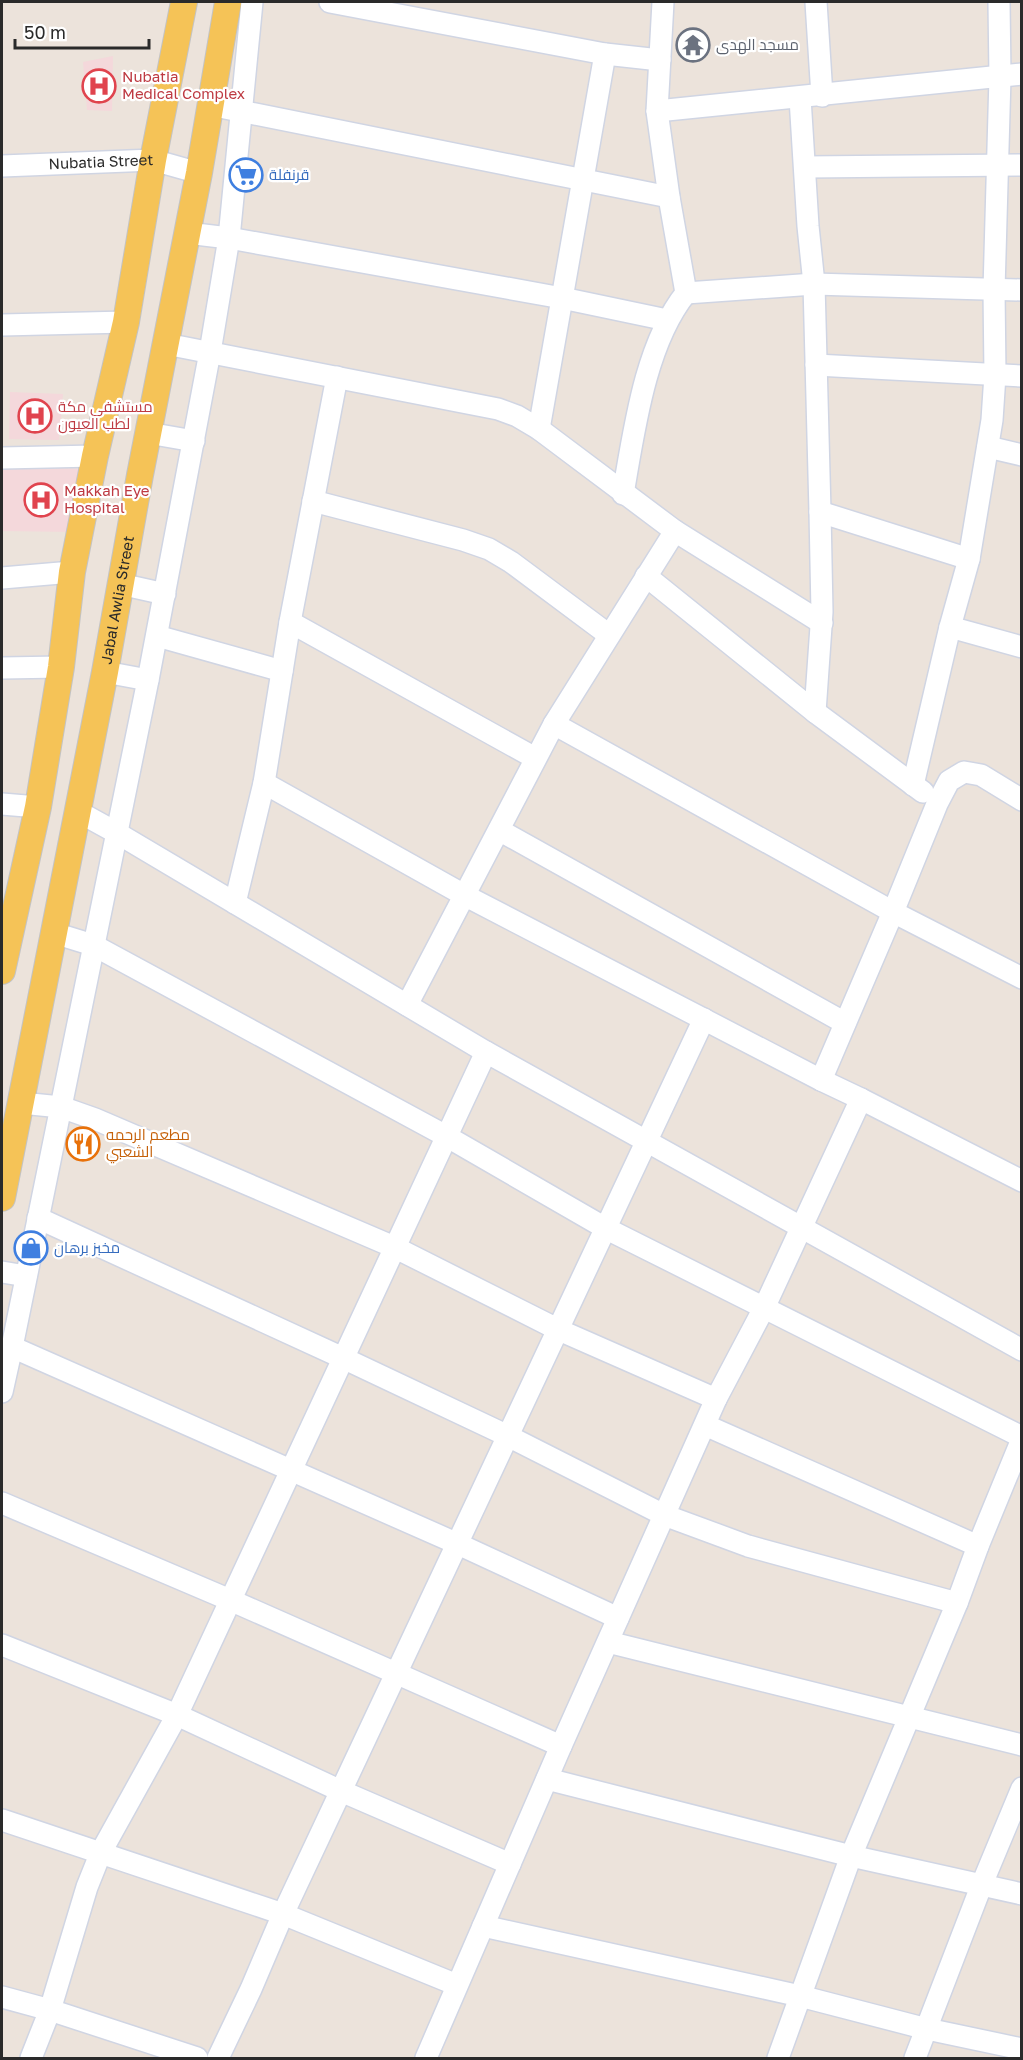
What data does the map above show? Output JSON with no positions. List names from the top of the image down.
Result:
{
  "streets": {
    "main road": ["Jabal Awlia Street"],
    "street": ["Nubatia Street"]
  },
  "crossings": [
    ["Nubatia Street", "Jabal Awlia Street"]
  ],
  "places": {
    "temple": ["مسجد الهدى"],
    "hospital": ["Nubatia Medical Complex", "مستشفى مكة لطب العيون", "Makkah Eye Hospital"],
    "supermarket": ["قرنفلة"],
    "restaurant": ["مطعم الرحمه الشعبي"],
    "shop": ["مخبز برهان"]
  },
  "scale_bar": "50 m"
}
